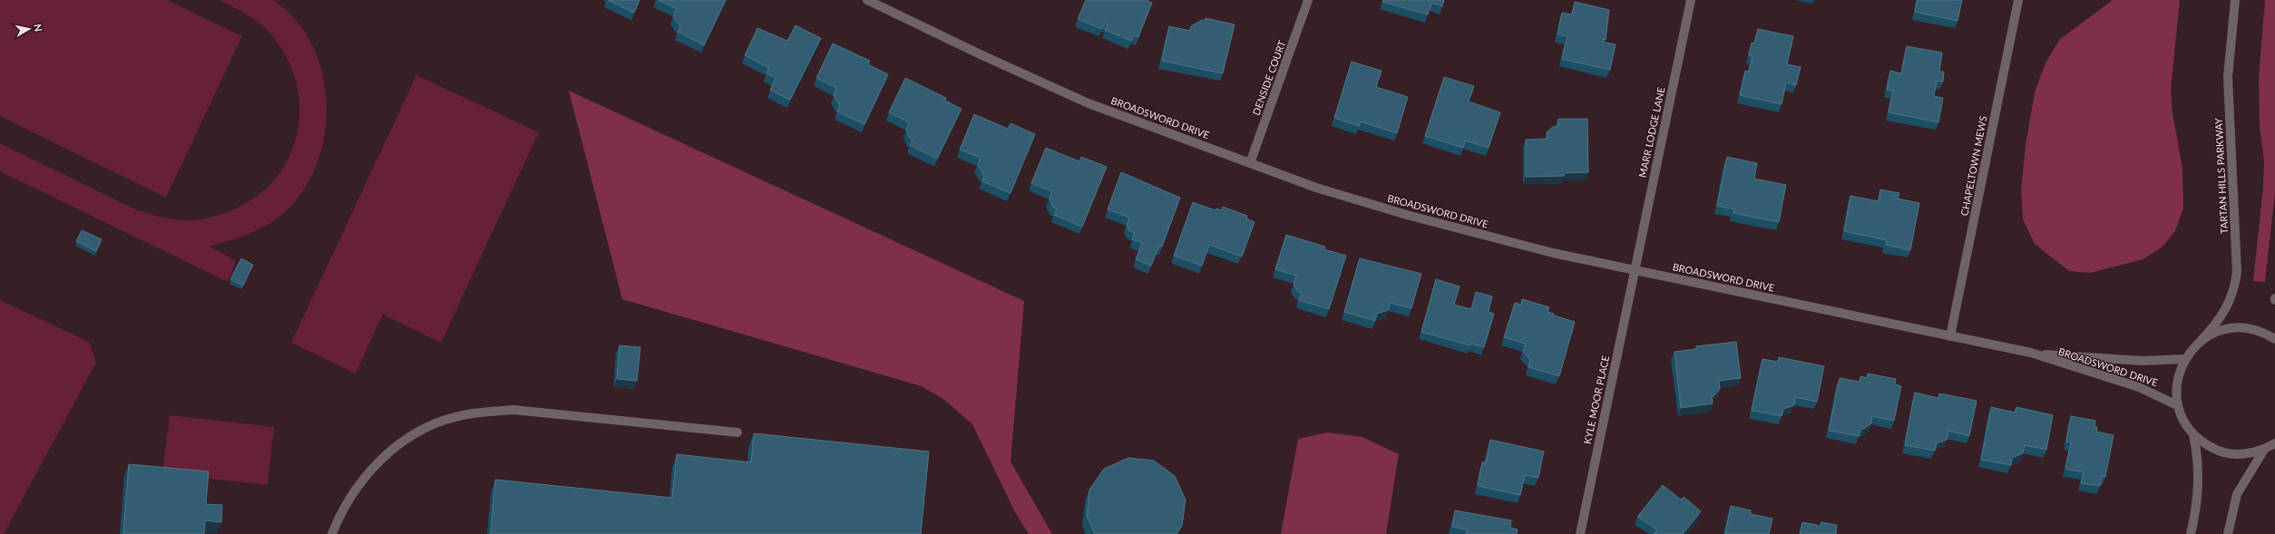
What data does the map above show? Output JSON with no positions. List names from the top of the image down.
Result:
{
  "streets": {
    "street": [
      "DENSIDE COURT",
      "BROADSWORD DRIVE",
      "MARR LODGE LANE",
      "CHAPELTOWN MEWS",
      "TARTAN HILLS PARKWAY",
      "KYLE MOOR PLACE"
    ]
  },
  "crossings": [
    ["DENSIDE COURT", "BROADSWORD DRIVE"],
    ["BROADSWORD DRIVE", "MARR LODGE LANE"],
    ["BROADSWORD DRIVE", "CHAPELTOWN MEWS"],
    ["BROADSWORD DRIVE", "TARTAN HILLS PARKWAY"],
    ["BROADSWORD DRIVE", "KYLE MOOR PLACE"],
    ["MARR LODGE LANE", "KYLE MOOR PLACE"]
  ],
  "north": "right"
}
